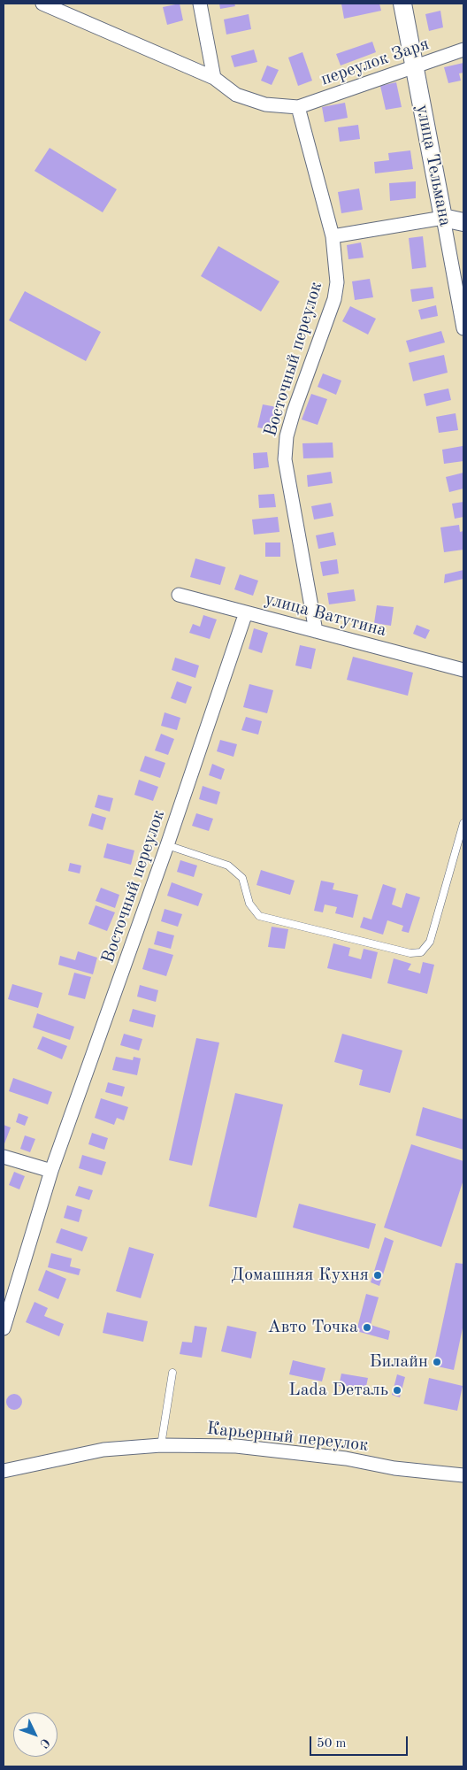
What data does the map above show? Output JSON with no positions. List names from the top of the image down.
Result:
{
  "streets": {
    "street": [
      "переулок Заря",
      "улица Тельмана",
      "Восточный переулок",
      "улица Ватутина",
      "Карьерный переулок"
    ]
  },
  "crossings": [
    ["переулок Заря", "улица Тельмана"],
    ["переулок Заря", "Восточный переулок"],
    ["Восточный переулок", "улица Ватутина"]
  ],
  "places": [
    "Домашняя Кухня",
    "Авто Точка",
    "Билайн",
    "Lada Dеталь"
  ],
  "scale_bar": "50 m",
  "north": "bottom right"
}
